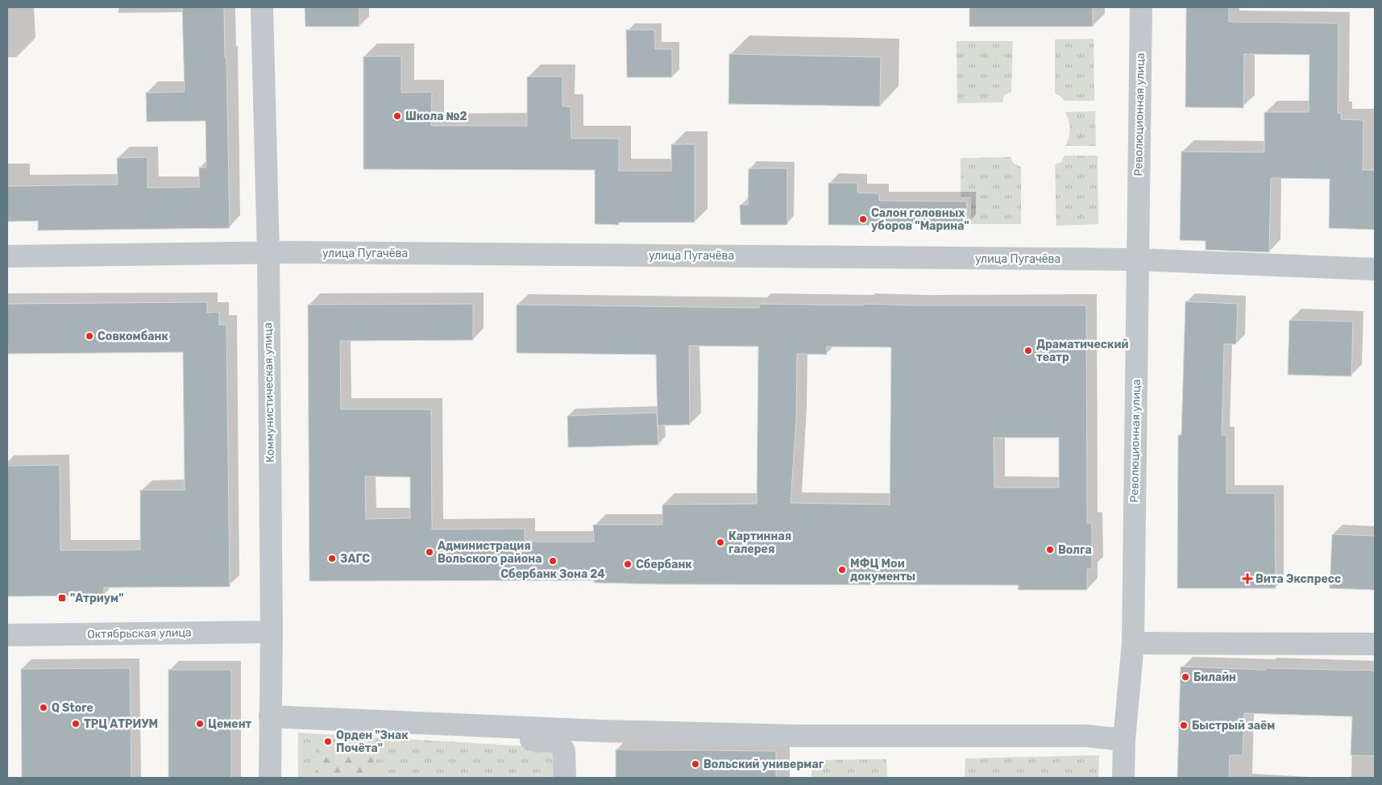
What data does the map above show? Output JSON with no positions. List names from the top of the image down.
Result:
{
  "streets": {
    "street": [
      "Революционная улица",
      "улица Пугачёва",
      "Коммунистическая улица",
      "Октябрьская улица"
    ]
  },
  "crossings": [
    ["Революционная улица", "улица Пугачёва"],
    ["улица Пугачёва", "Коммунистическая улица"],
    ["Коммунистическая улица", "Октябрьская улица"]
  ],
  "places": {
    "other": [
      "Школа №2",
      "Салон головных уборов \"Марина\"",
      "Совкомбанк",
      "Драматический театр",
      "Картинная галерея",
      "Волга",
      "Администрация Вольского района",
      "ЗАГС",
      "Сбербанк Зона 24",
      "Сбербанк",
      "МФЦ Мои документы",
      "Билайн",
      "Q Store",
      "ТРЦ АТРИУМ",
      "Цемент",
      "Быстрый заём",
      "Орден \"Знак Почёта\"",
      "Вольский универмаг"
    ],
    "health": ["Вита Экспресс"],
    "transit": ["\"Атриум\""]
  }
}
